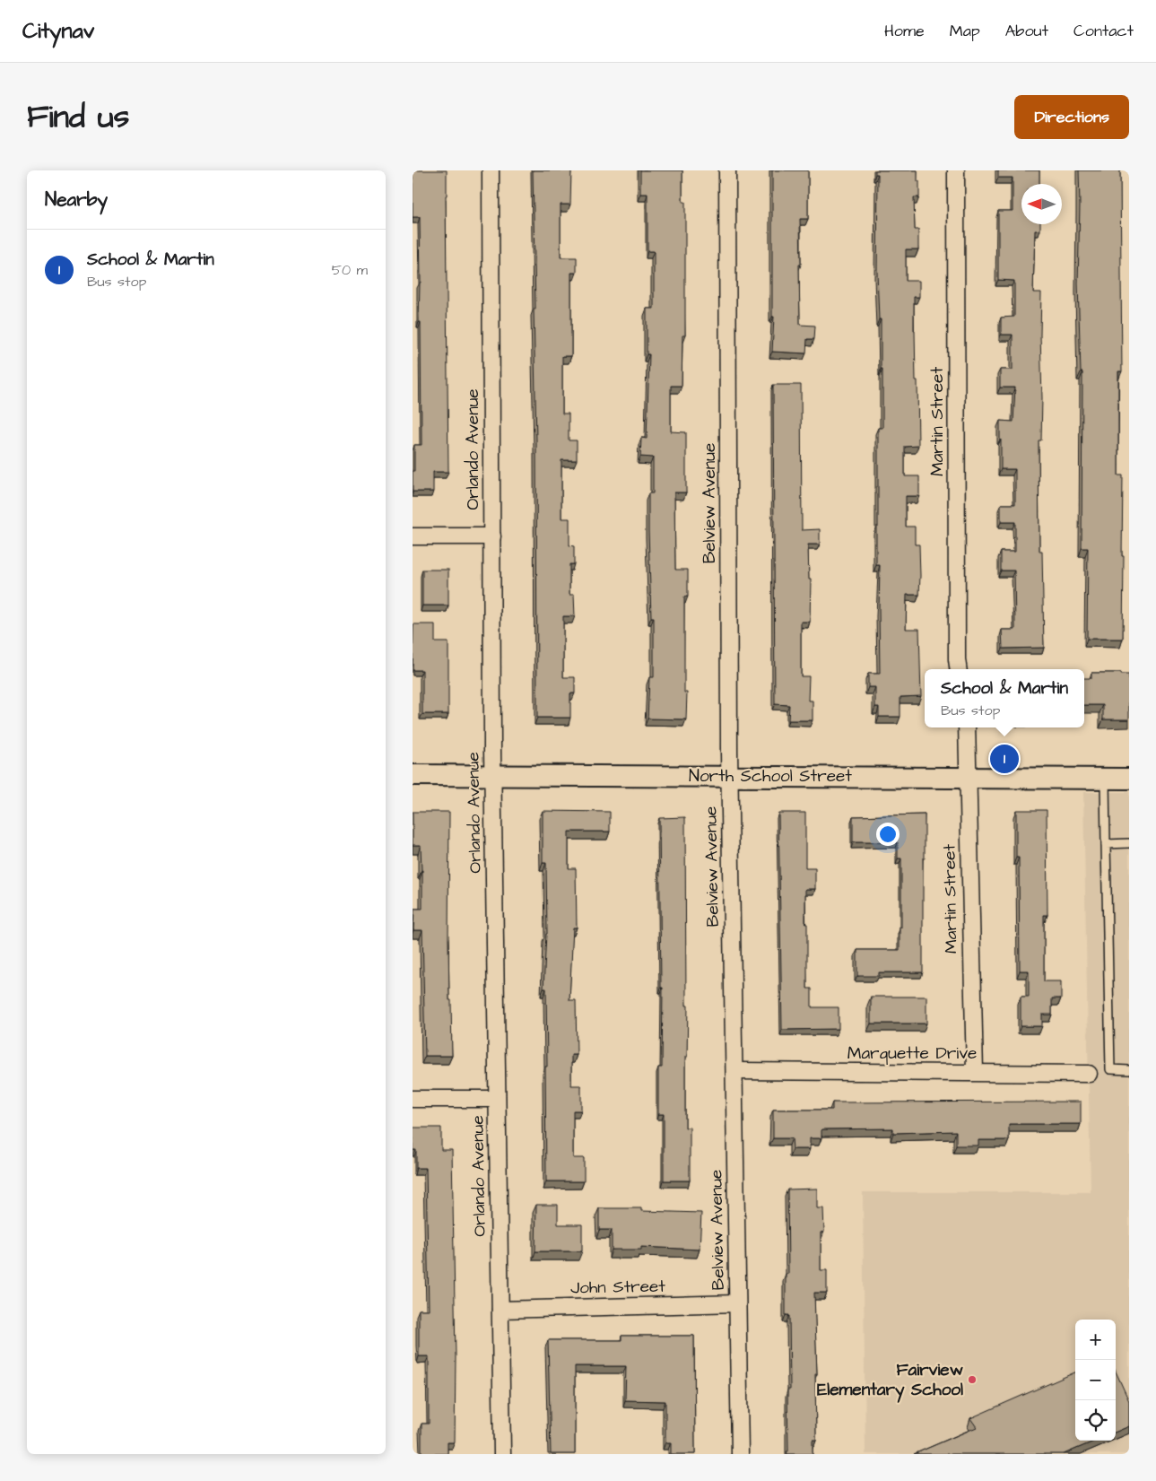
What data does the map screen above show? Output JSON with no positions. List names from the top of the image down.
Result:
{
  "streets": {
    "street": [
      "Martin Street",
      "Orlando Avenue",
      "Belview Avenue",
      "North School Street",
      "Marquette Drive",
      "John Street"
    ]
  },
  "crossings": [
    ["Martin Street", "North School Street"],
    ["Martin Street", "Marquette Drive"],
    ["Orlando Avenue", "North School Street"],
    ["Orlando Avenue", "John Street"],
    ["Belview Avenue", "North School Street"],
    ["Belview Avenue", "Marquette Drive"],
    ["Belview Avenue", "John Street"]
  ],
  "places": ["Fairview Elementary School"],
  "north": "left",
  "page": {
    "header": "Citynav",
    "nav": [
      "Home",
      "Map",
      "About",
      "Contact"
    ],
    "title": "Find us",
    "buttons": "Directions",
    "heading": "Nearby",
    "list": [
      {
        "mark": "1",
        "name": "School & Martin",
        "note": "Bus stop",
        "value": "50 m"
      }
    ],
    "popup": ["School & Martin", "Bus stop"],
    "pins": "1",
    "map_buttons": ["+", "−"]
  }
}
